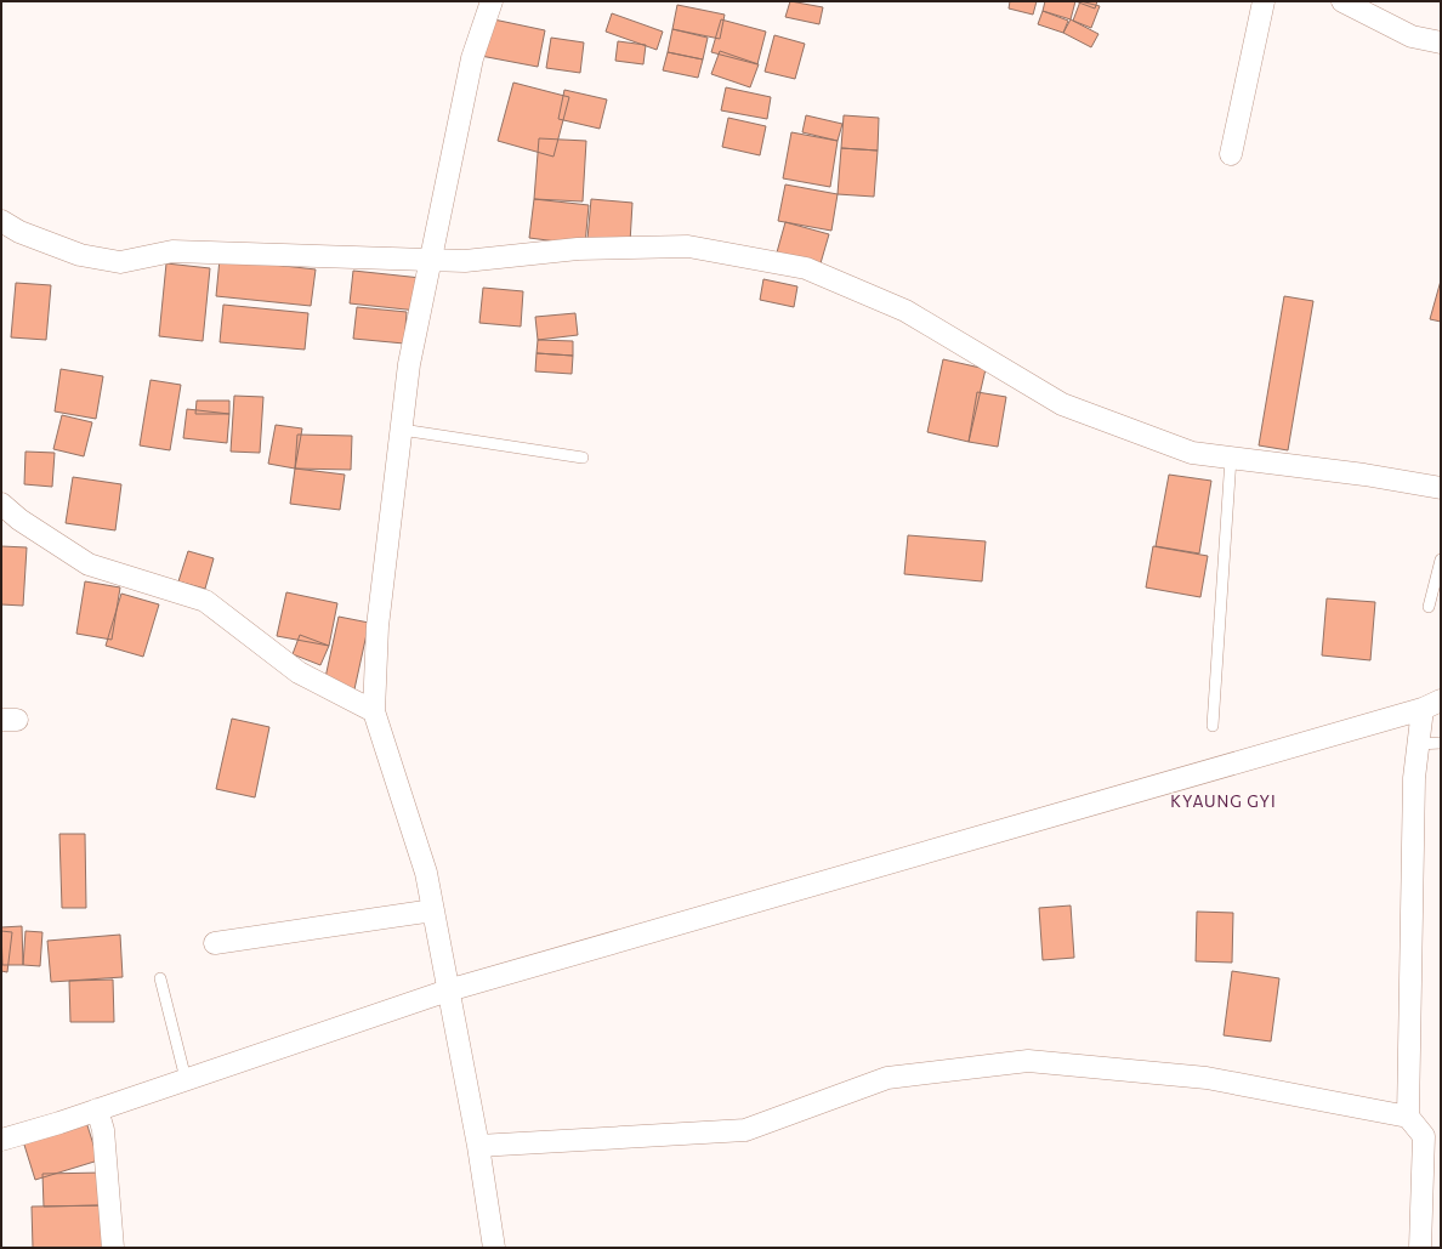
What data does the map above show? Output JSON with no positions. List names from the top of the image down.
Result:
{
  "districts": ["KYAUNG GYI"]
}
